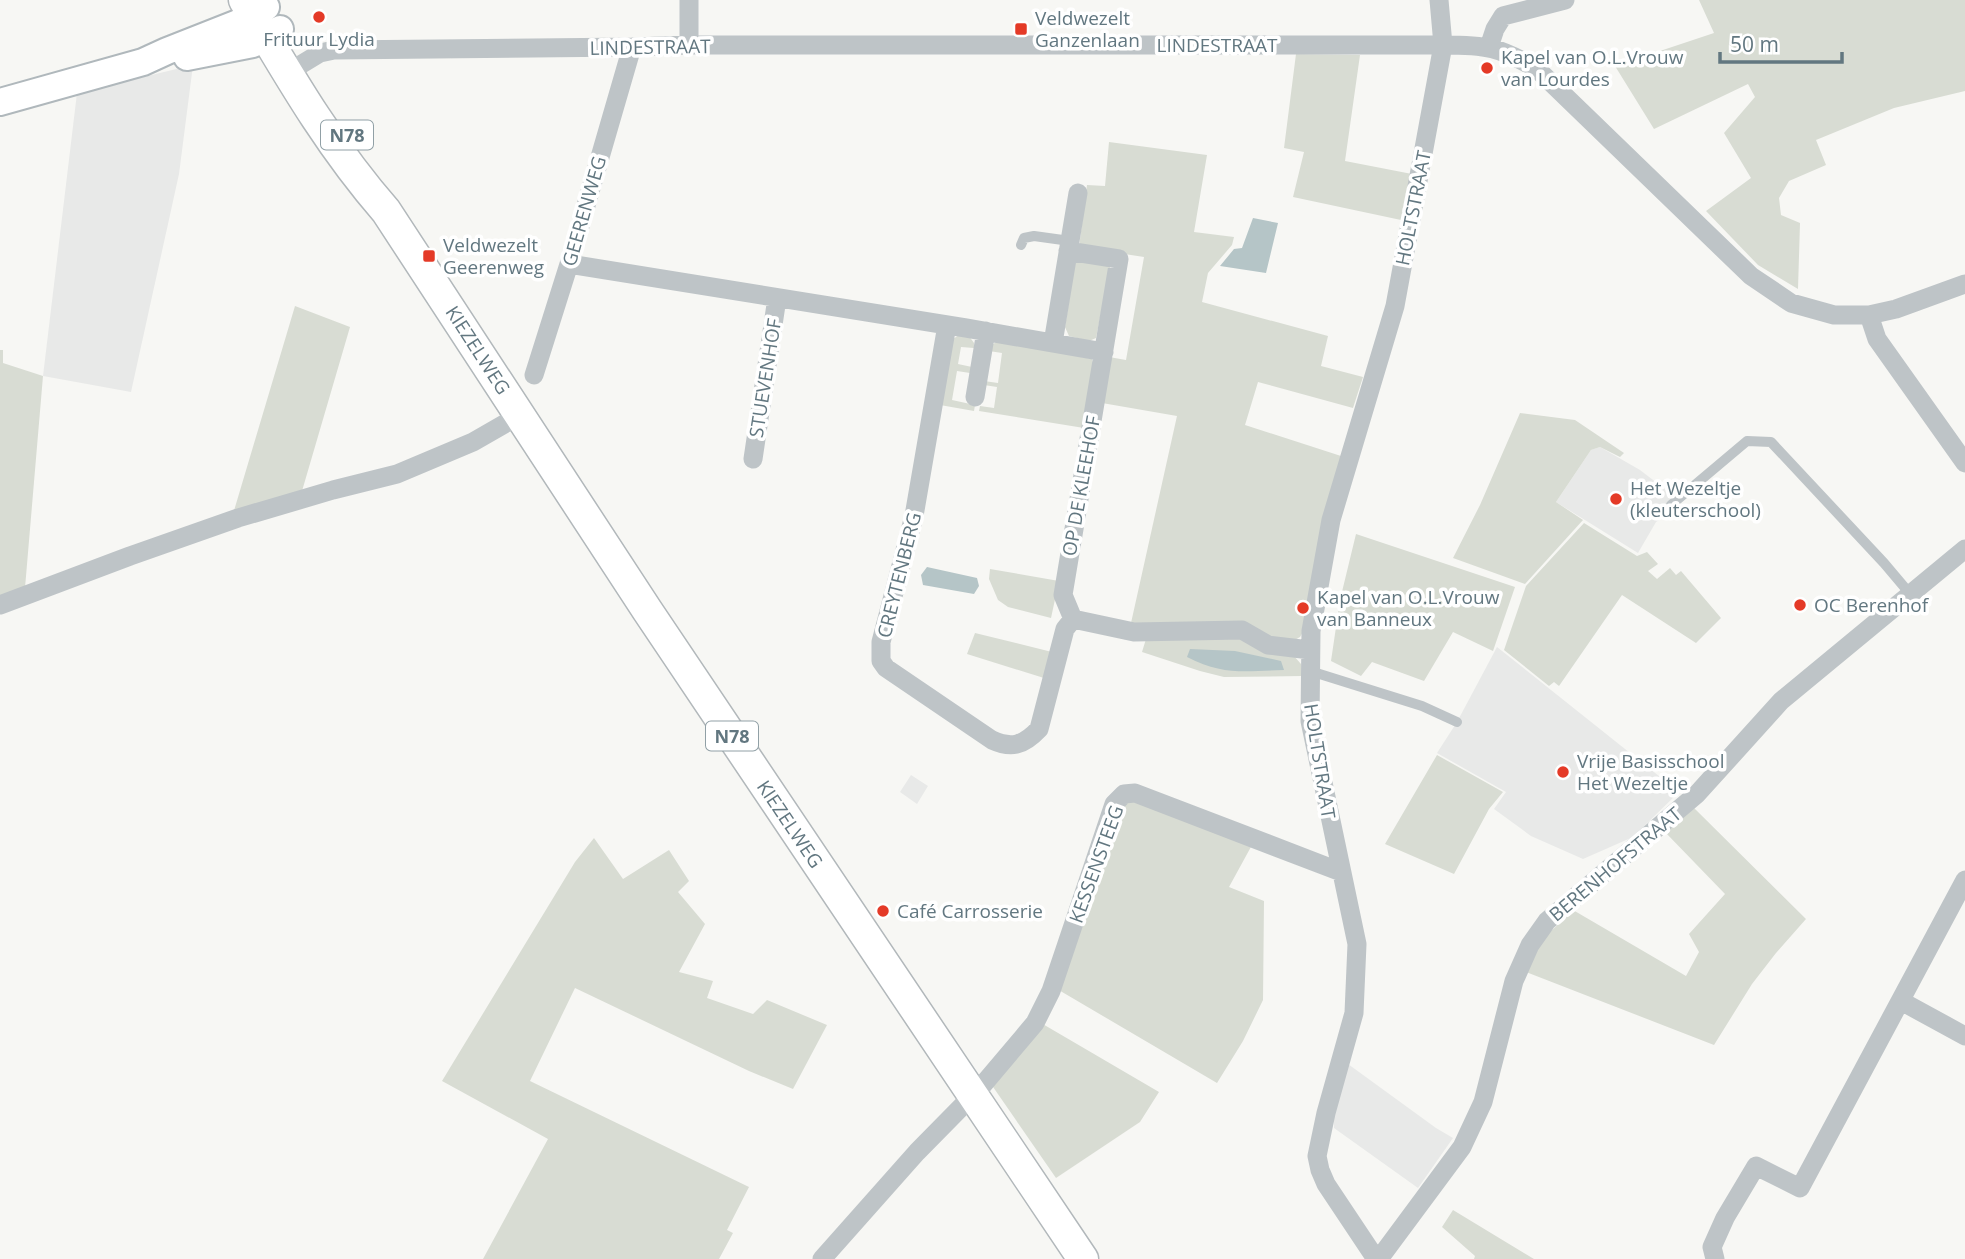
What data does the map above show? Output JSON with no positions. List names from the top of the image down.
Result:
{
  "streets": {
    "main road": ["N78", "KIEZELWEG"],
    "street": [
      "LINDESTRAAT",
      "HOLTSTRAAT",
      "GEERENWEG",
      "STUEVENHOF",
      "OP DE KLEEHOF",
      "CREYTENBERG",
      "KESSENSTEEG",
      "BERENHOFSTRAAT"
    ]
  },
  "crossings": [
    ["LINDESTRAAT", "HOLTSTRAAT"],
    ["LINDESTRAAT", "GEERENWEG"],
    ["LINDESTRAAT", "KIEZELWEG"],
    ["HOLTSTRAAT", "KESSENSTEEG"],
    ["HOLTSTRAAT", "BERENHOFSTRAAT"],
    ["KIEZELWEG", "KESSENSTEEG"],
    ["OP DE KLEEHOF", "CREYTENBERG"]
  ],
  "places": {
    "other": [
      "Frituur Lydia",
      "Kapel van O.L.Vrouw van Lourdes",
      "Het Wezeltje (kleuterschool)",
      "OC Berenhof",
      "Kapel van O.L.Vrouw van Banneux",
      "Vrije Basisschool Het Wezeltje",
      "Café Carrosserie"
    ],
    "transit": ["Veldwezelt Ganzenlaan", "Veldwezelt Geerenweg"]
  },
  "scale_bar": "50 m"
}
